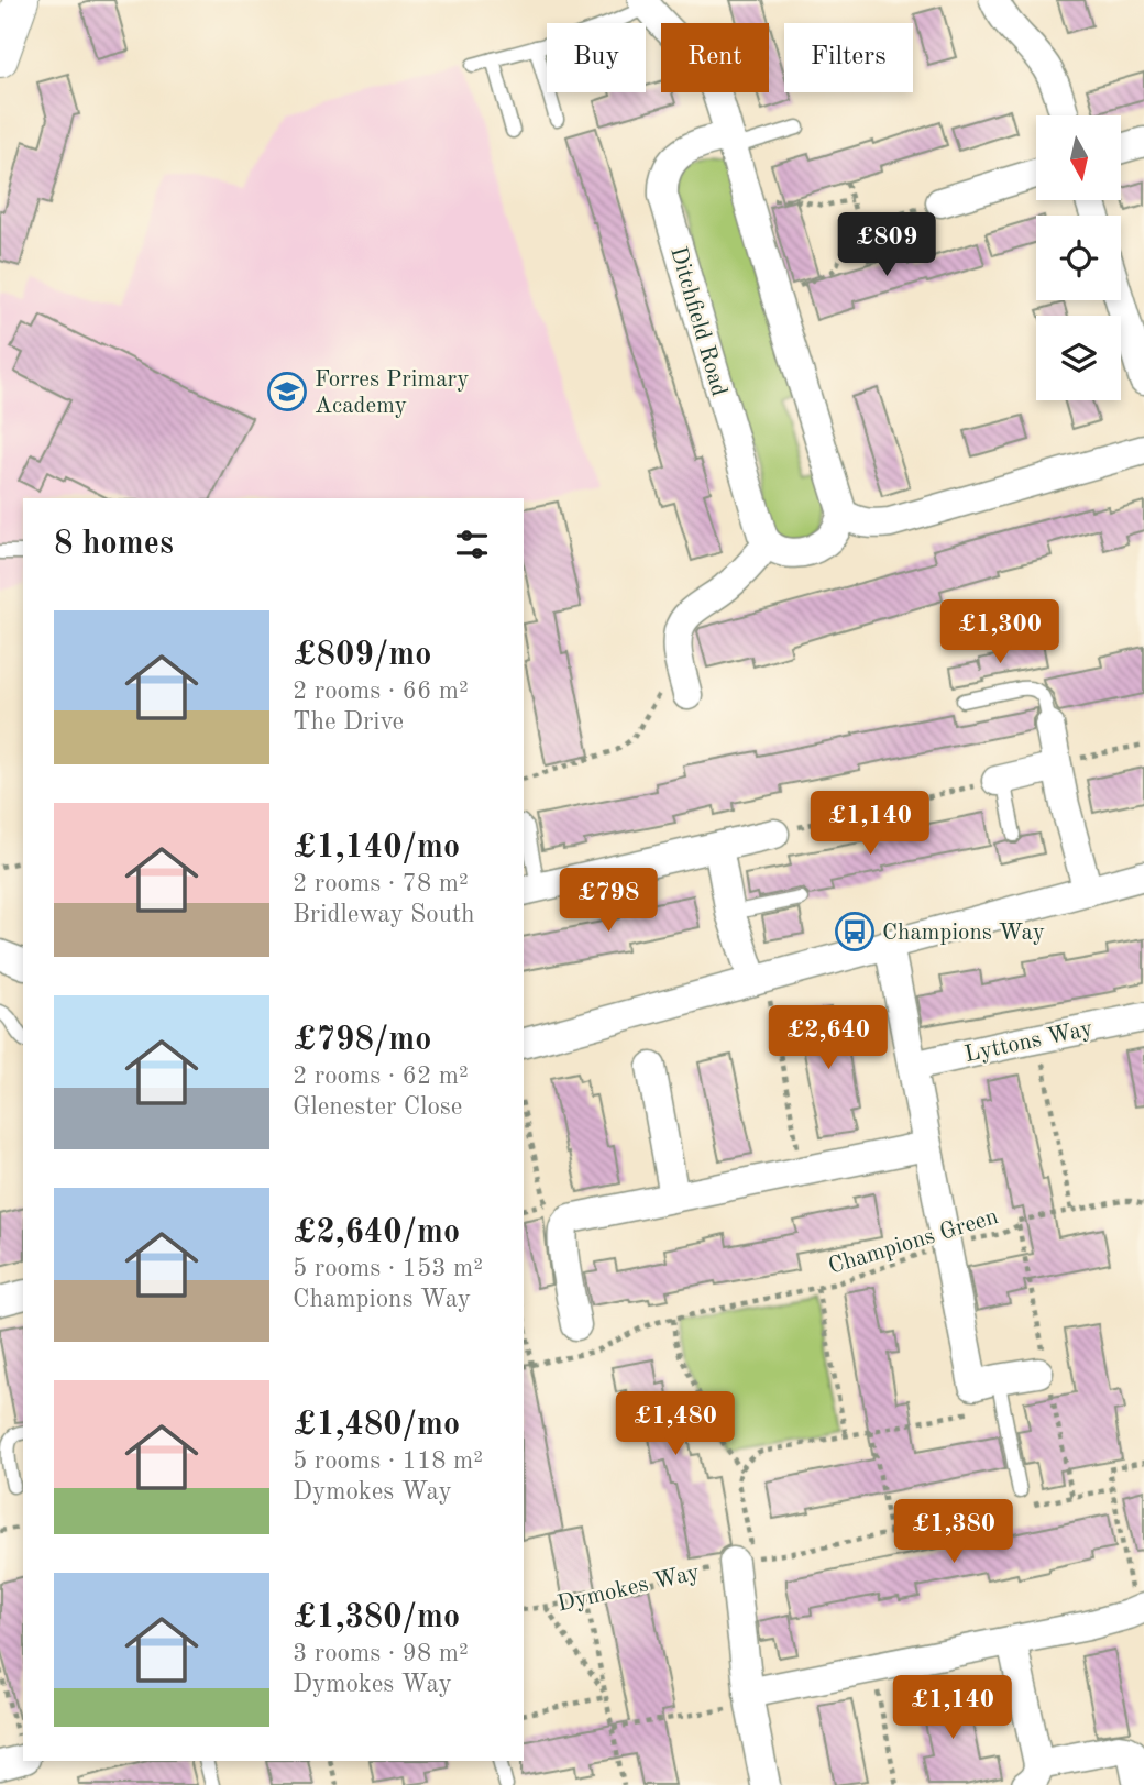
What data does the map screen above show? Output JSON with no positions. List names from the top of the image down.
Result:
{
  "streets": {
    "street": ["Ditchfield Road", "Lyttons Way", "Dymokes Way"],
    "path": ["Champions Green"]
  },
  "places": {
    "school or university": ["Forres Primary Academy"],
    "bus stop": ["Champions Way"]
  },
  "north": "bottom",
  "page": {
    "chip": ["Buy", "Rent", "Filters"],
    "price": [
      "£809",
      "£1,300",
      "£1,140",
      "£798",
      "£2,640",
      "£1,480",
      "£1,380",
      "£1,140"
    ],
    "heading": "8 homes",
    "list": [
      {
        "name": "£809/mo",
        "note": "2 rooms · 66 m² · The Drive"
      },
      {
        "name": "£1,140/mo",
        "note": "2 rooms · 78 m² · Bridleway South"
      },
      {
        "name": "£798/mo",
        "note": "2 rooms · 62 m² · Glenester Close"
      },
      {
        "name": "£2,640/mo",
        "note": "5 rooms · 153 m² · Champions Way"
      },
      {
        "name": "£1,480/mo",
        "note": "5 rooms · 118 m² · Dymokes Way"
      },
      {
        "name": "£1,380/mo",
        "note": "3 rooms · 98 m² · Dymokes Way"
      }
    ]
  }
}
